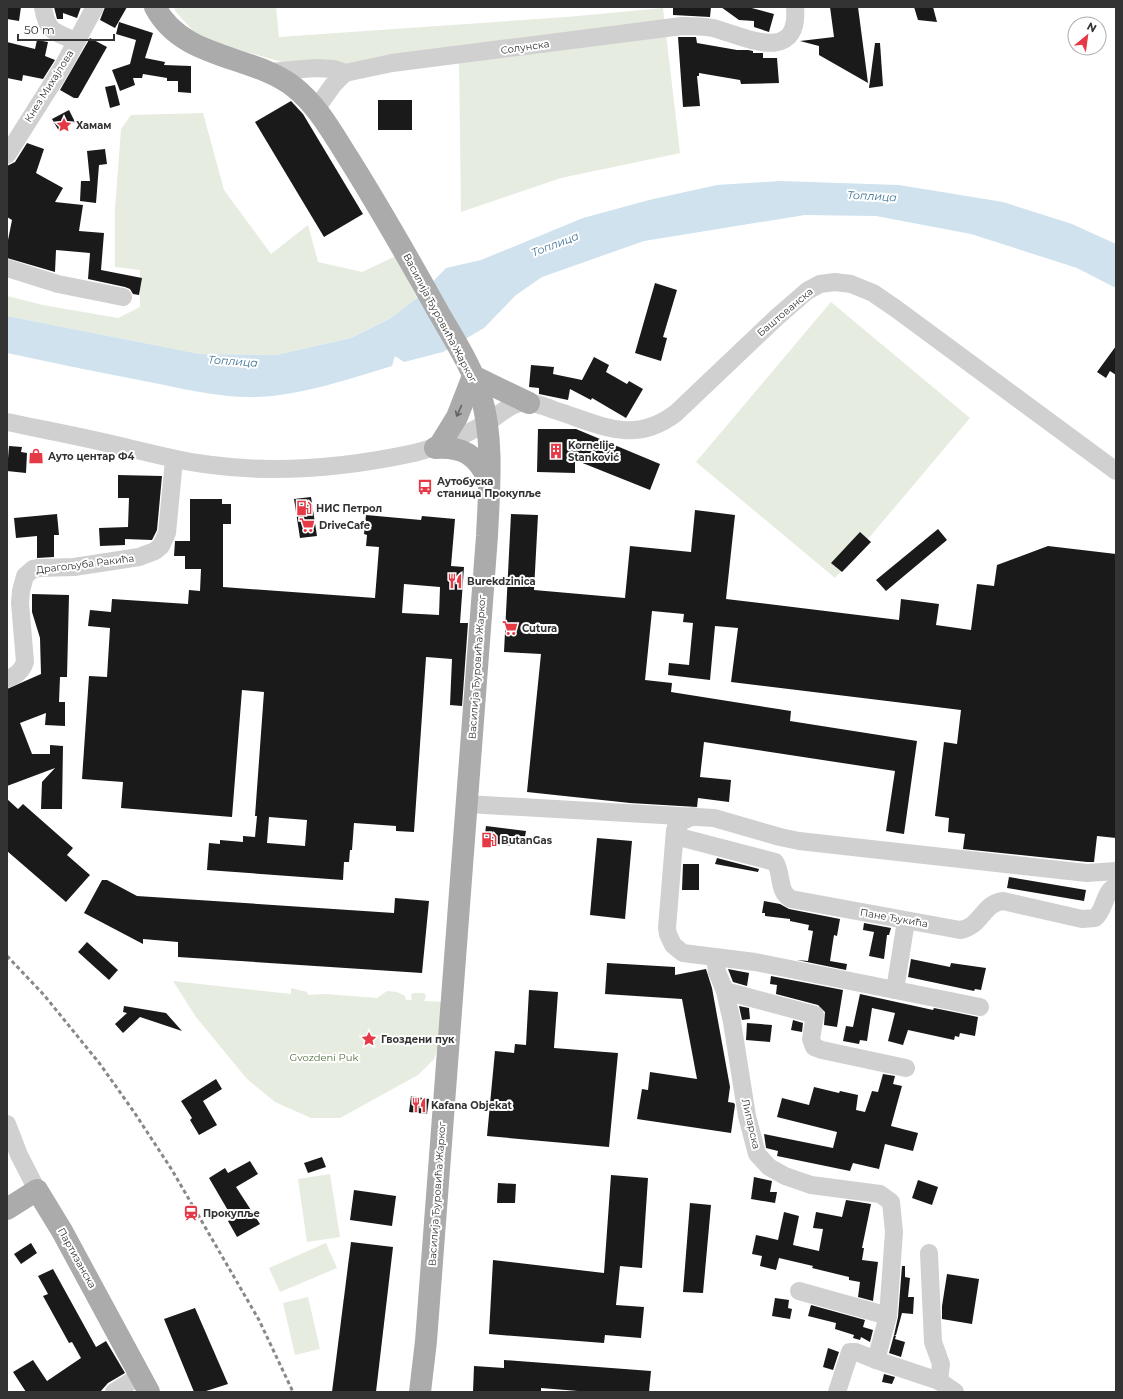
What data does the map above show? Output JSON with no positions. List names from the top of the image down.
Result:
{
  "streets": {
    "main road": ["Василија Ђуровића Жарког", "Партизанска"],
    "street": [
      "Солунска",
      "Кнез Михајлова",
      "Баштованска",
      "Драгољуба Ракића",
      "Пане Ђукића",
      "Липарска"
    ]
  },
  "crossings": [
    ["Солунска", "Василија Ђуровића Жарког"],
    ["Баштованска", "Василија Ђуровића Жарког"]
  ],
  "water": ["Топлица"],
  "parks": ["Gvozdeni Puk"],
  "places": {
    "place": ["Хамам", "Гвоздени пук"],
    "building": ["Kornelije Stanković"],
    "shop": ["Ауто центар Ф4"],
    "bus stop": ["Аутобуска станица Прокупље"],
    "fuel station": ["НИС Петрол", "ButanGas"],
    "supermarket": ["DriveCafe", "Cutura"],
    "restaurant": ["Burekdzinica", "Kafana Objekat"],
    "station": ["Прокупље"]
  },
  "scale_bar": "50 m",
  "north": "top right"
}
